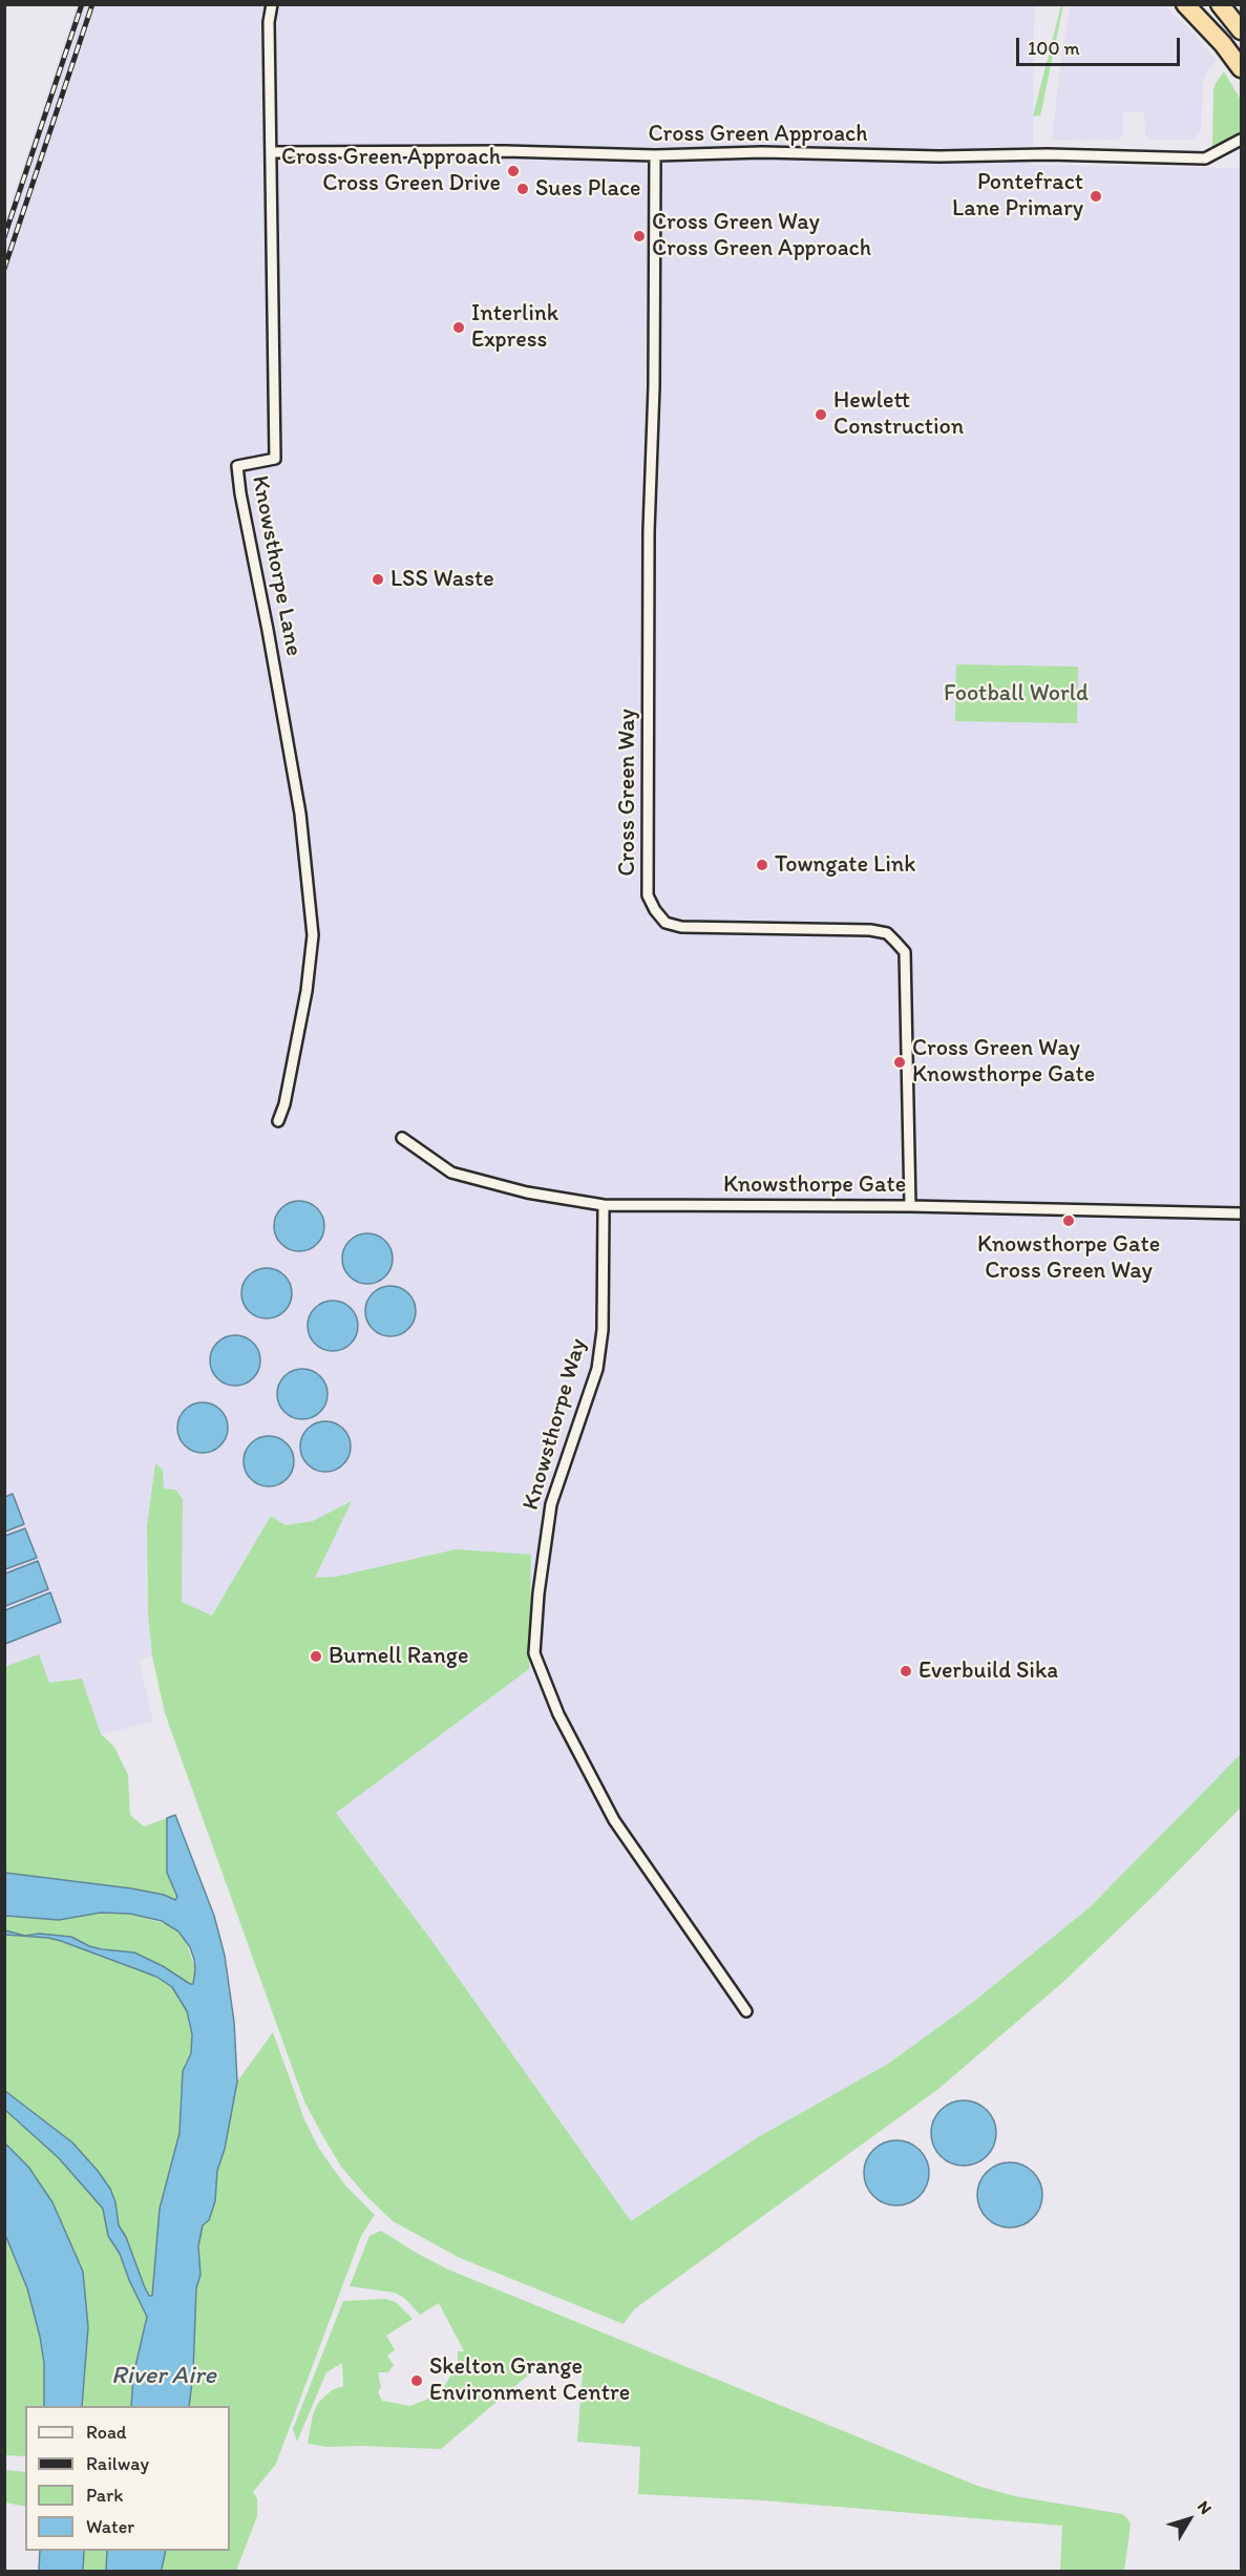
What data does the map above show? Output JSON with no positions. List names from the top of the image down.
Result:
{
  "streets": {
    "street": [
      "Cross Green Approach",
      "Knowsthorpe Lane",
      "Cross Green Way",
      "Knowsthorpe Gate",
      "Knowsthorpe Way"
    ]
  },
  "crossings": [
    ["Cross Green Approach", "Knowsthorpe Lane"],
    ["Cross Green Approach", "Cross Green Way"],
    ["Cross Green Way", "Knowsthorpe Gate"],
    ["Knowsthorpe Gate", "Knowsthorpe Way"]
  ],
  "water": ["River Aire"],
  "parks": ["Football World"],
  "places": [
    "Cross Green Approach Cross Green Drive",
    "Sues Place",
    "Pontefract Lane Primary",
    "Cross Green Way Cross Green Approach",
    "Interlink Express",
    "Hewlett Construction",
    "LSS Waste",
    "Towngate Link",
    "Cross Green Way Knowsthorpe Gate",
    "Knowsthorpe Gate Cross Green Way",
    "Burnell Range",
    "Everbuild Sika",
    "Skelton Grange Environment Centre"
  ],
  "legend": [
    "Road",
    "Railway",
    "Park",
    "Water"
  ],
  "scale_bar": "100 m",
  "north": "top right"
}
